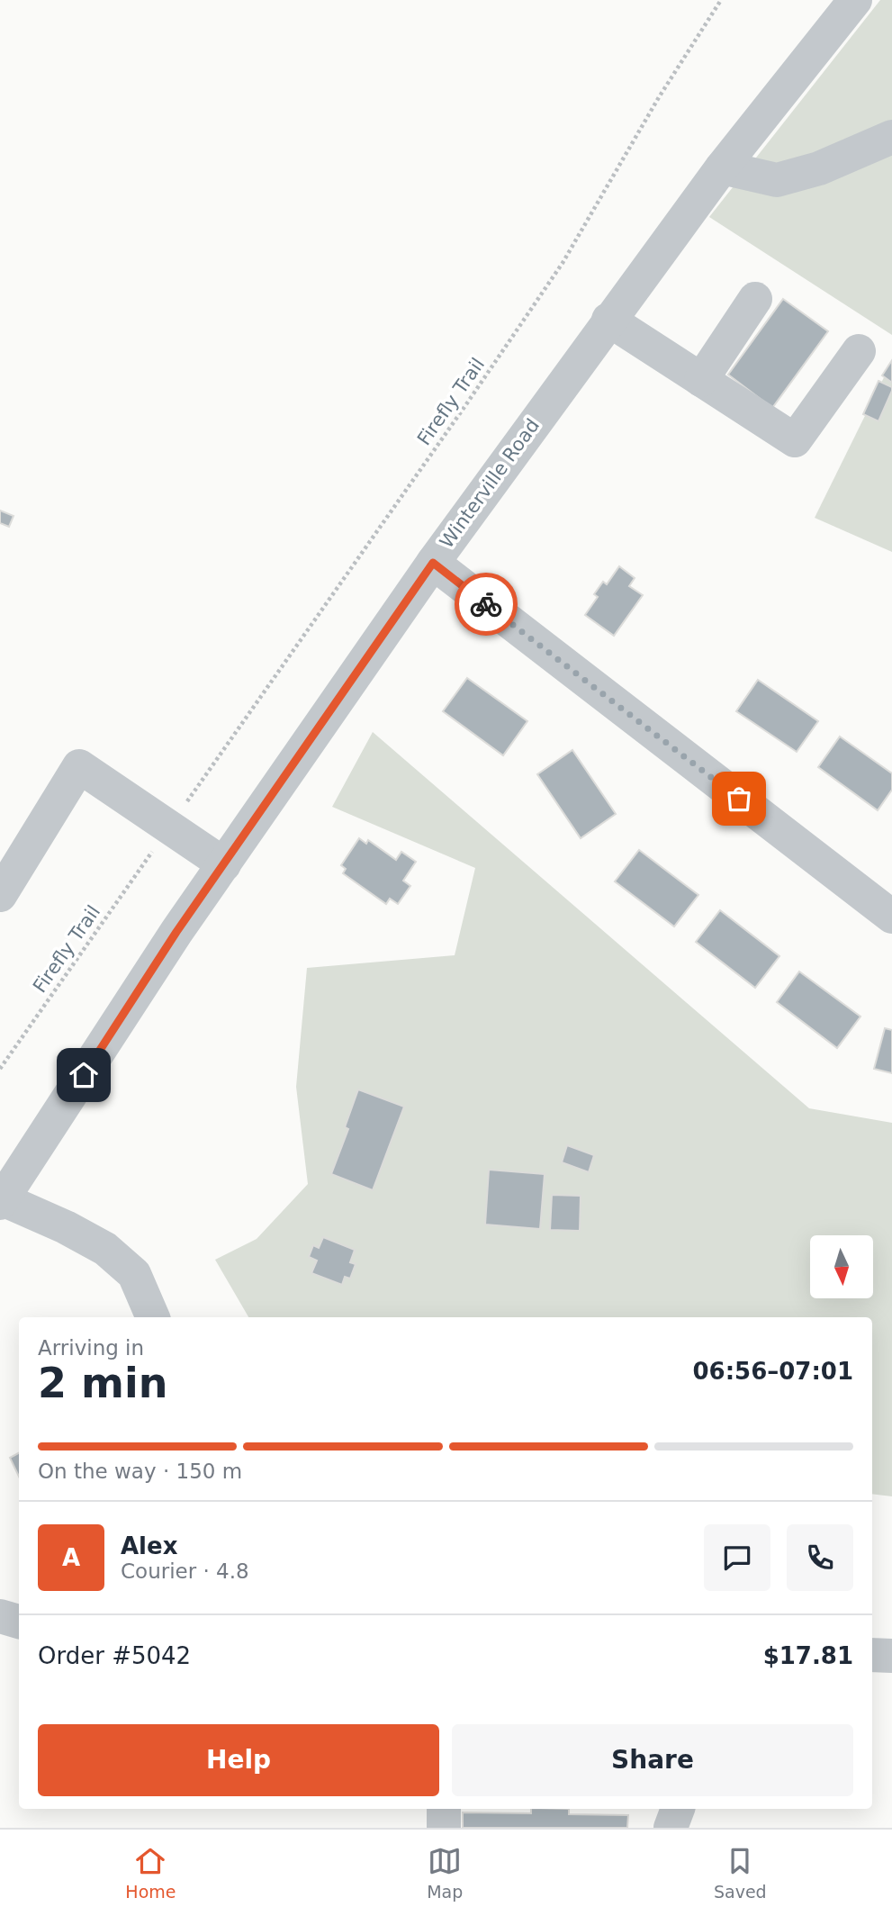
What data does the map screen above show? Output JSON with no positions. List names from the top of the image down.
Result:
{
  "streets": {
    "street": ["Winterville Road"],
    "path": ["Firefly Trail"]
  },
  "north": "bottom",
  "page": {
    "heading": ["2 min", "Arriving in", "06:56–07:01"],
    "panel": [
      "Alex",
      "Courier · 4.8",
      "Order #5042",
      "$17.81"
    ],
    "bar": "On the way · 150 m",
    "round": "A",
    "buttons": ["Help", "Share"],
    "tabs": ["Home", "Map", "Saved"]
  }
}
